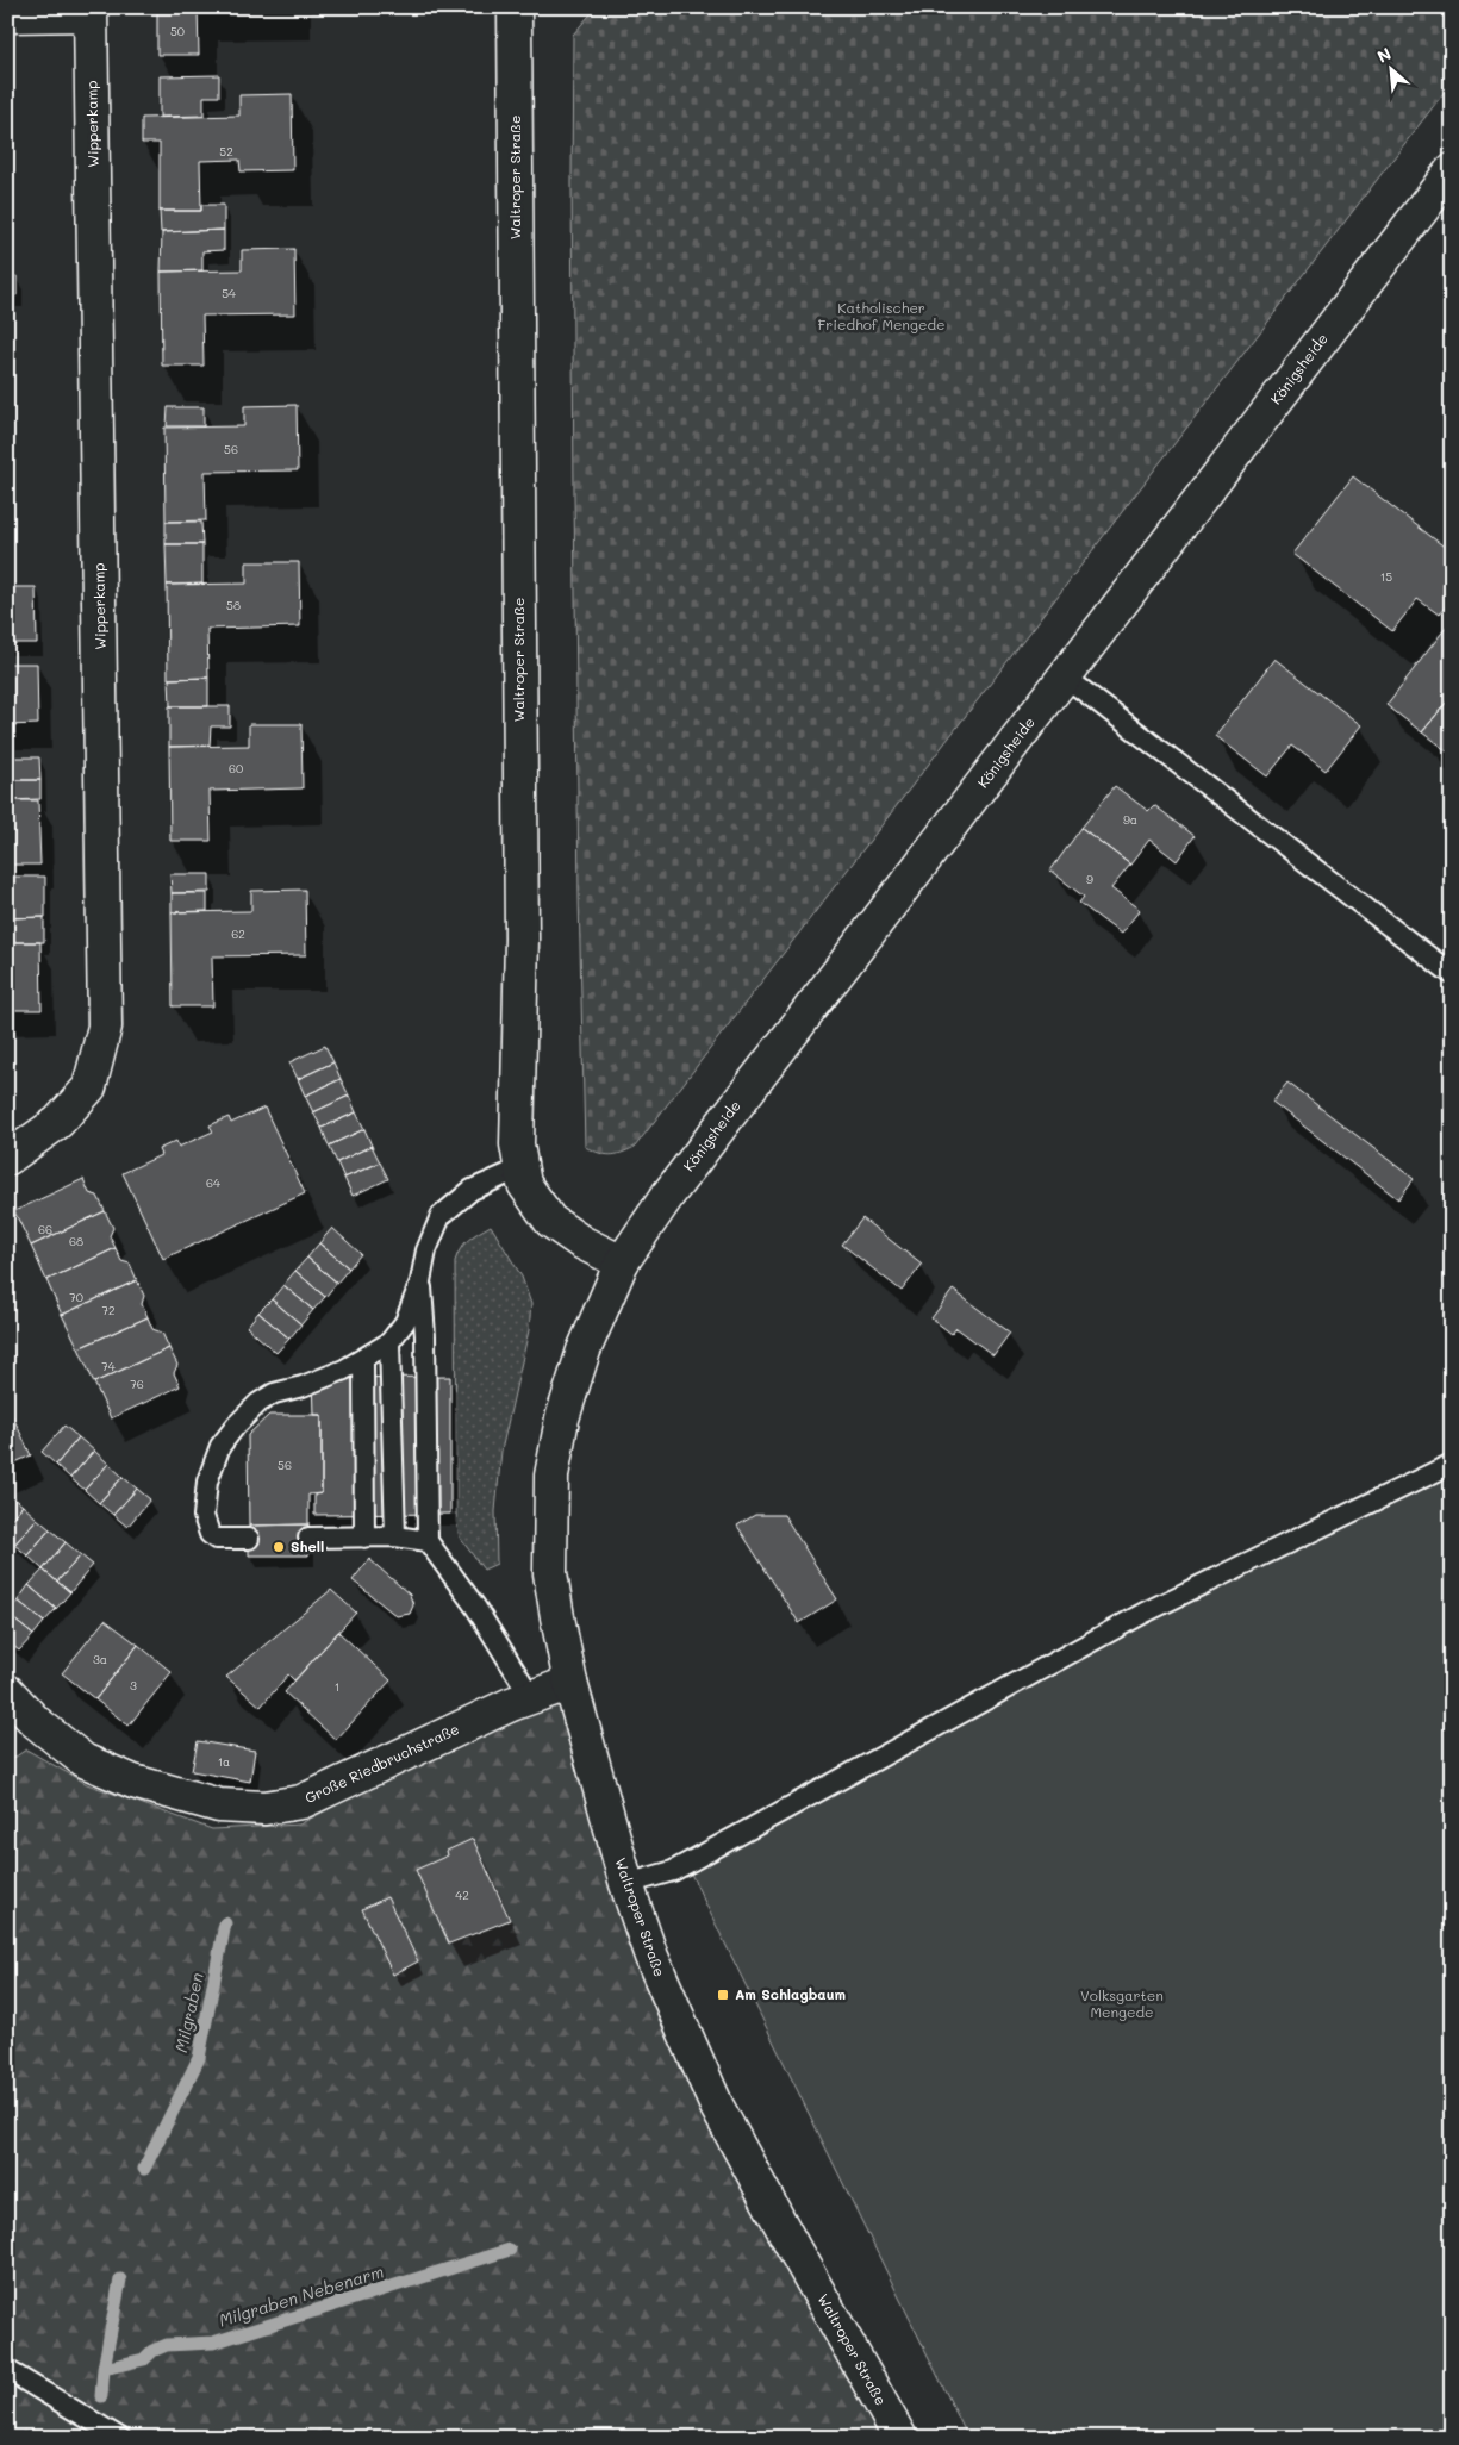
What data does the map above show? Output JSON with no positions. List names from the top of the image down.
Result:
{
  "streets": {
    "street": [
      "Wipperkamp",
      "Waltroper Straße",
      "Königsheide",
      "Große Riedbruchstraße"
    ]
  },
  "crossings": [
    ["Waltroper Straße", "Königsheide"],
    ["Waltroper Straße", "Große Riedbruchstraße"]
  ],
  "water": ["Milgraben", "Milgraben Nebenarm"],
  "parks": ["Katholischer Friedhof Mengede", "Volksgarten Mengede"],
  "places": {
    "other": ["Shell"],
    "transit": ["Am Schlagbaum"]
  },
  "house_numbers": [
    "50",
    "52",
    "54",
    "56",
    "15",
    "58",
    "60",
    "9a",
    "9",
    "62",
    "64",
    "66",
    "68",
    "70",
    "72",
    "74",
    "76",
    "56",
    "3a",
    "3",
    "1",
    "1a",
    "42"
  ],
  "north": "top left"
}
